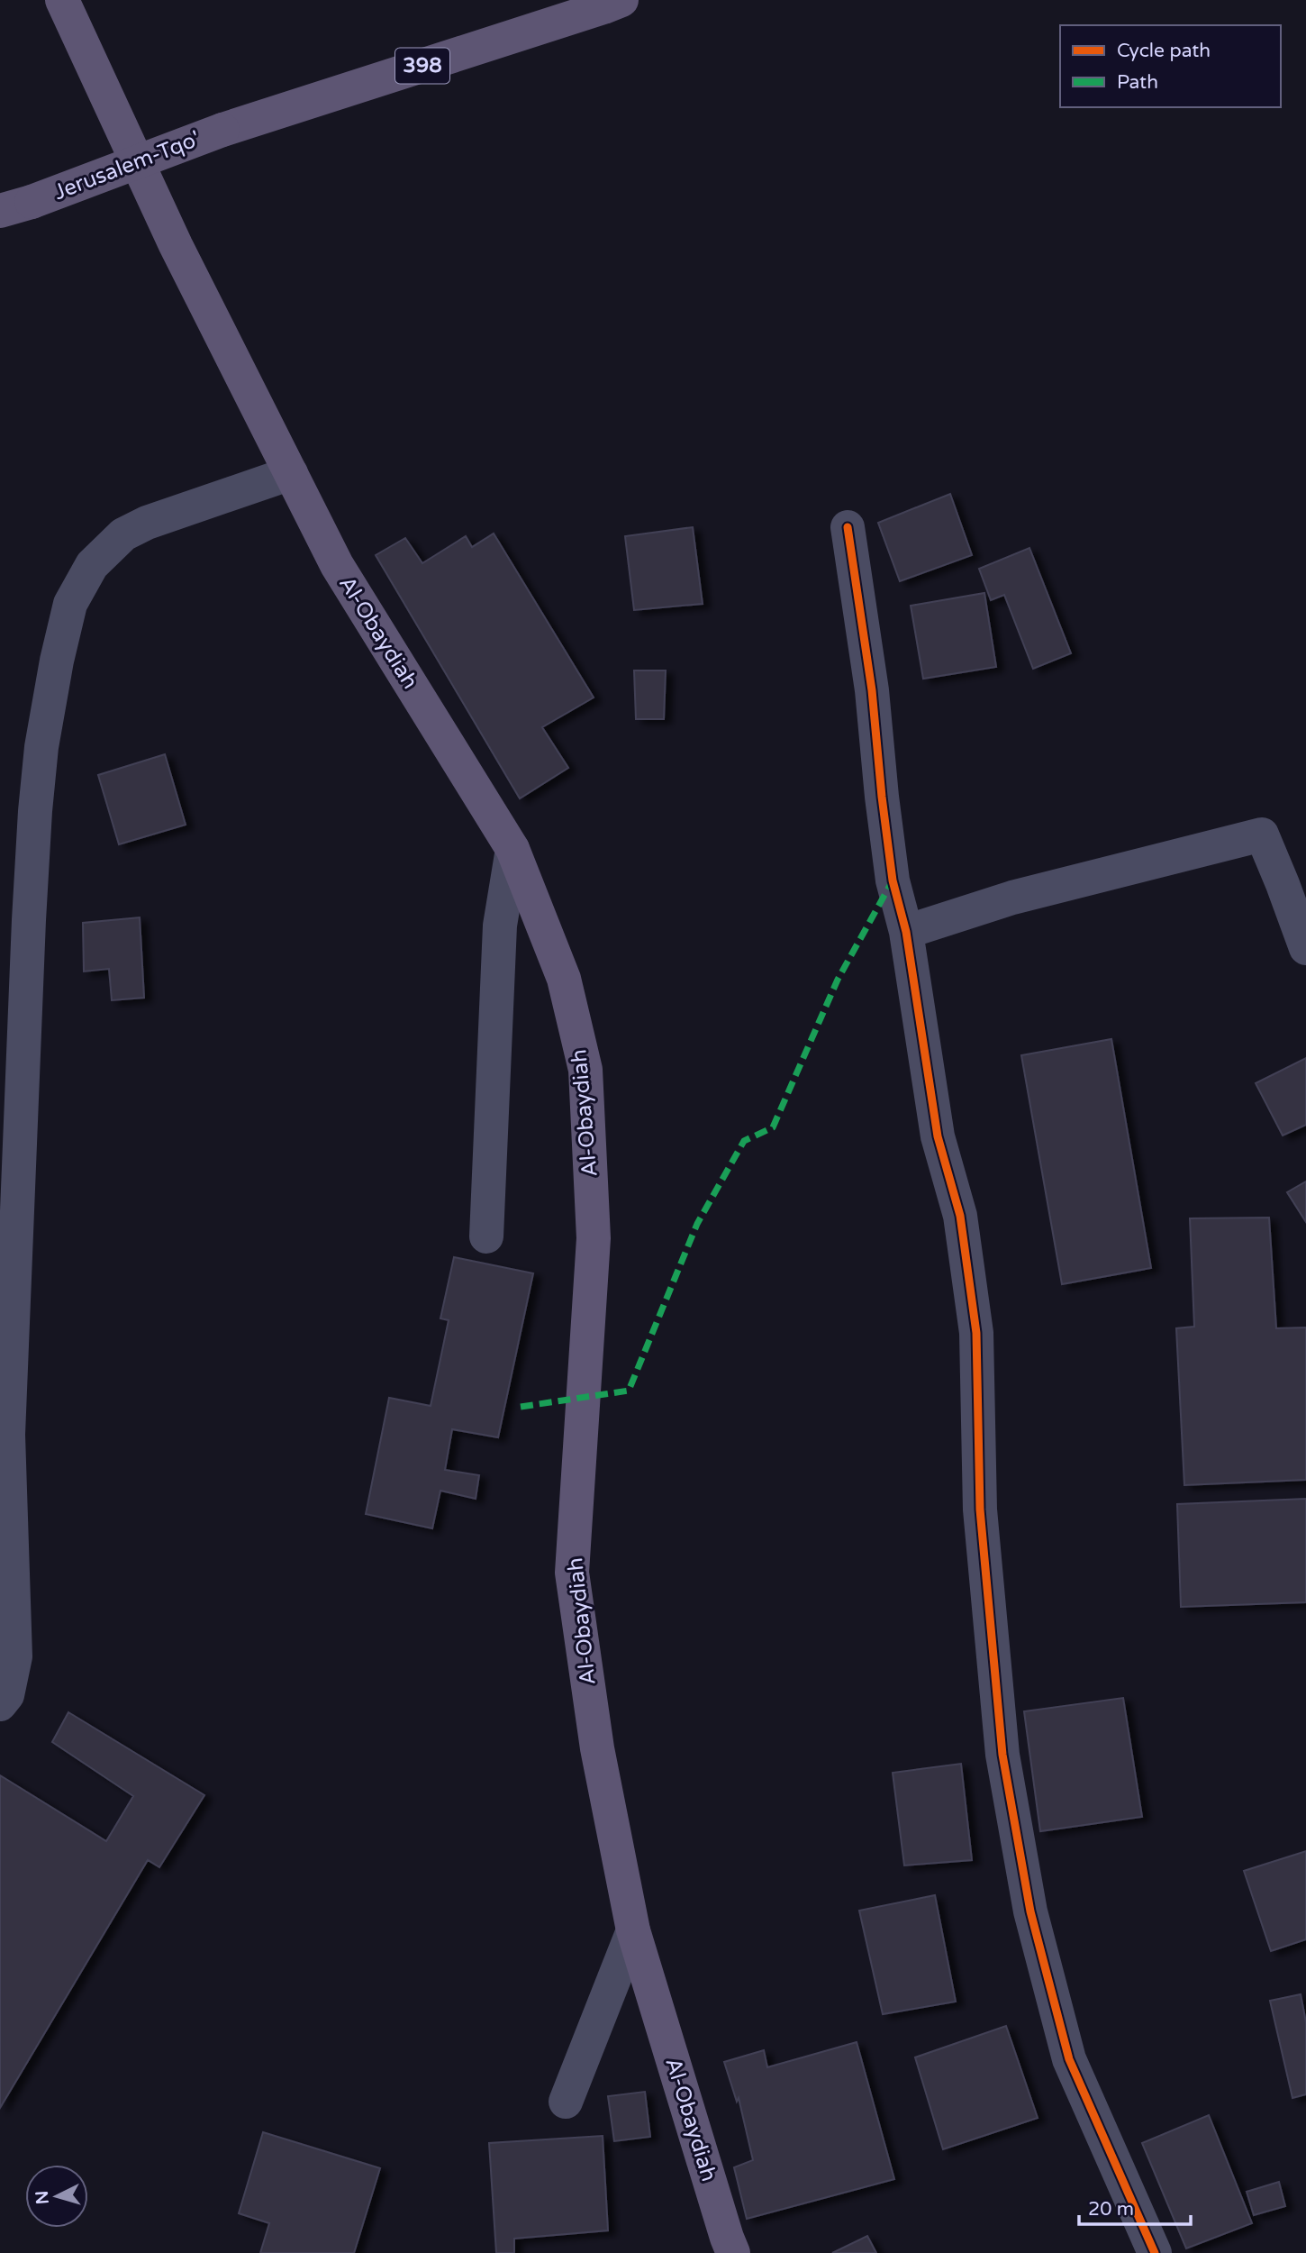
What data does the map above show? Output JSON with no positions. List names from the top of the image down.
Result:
{
  "streets": {
    "main road": ["398", "Jerusalem-Tqo'", "Al-Obaydiah"]
  },
  "legend": ["Cycle path", "Path"],
  "scale_bar": "20 m",
  "north": "left"
}
